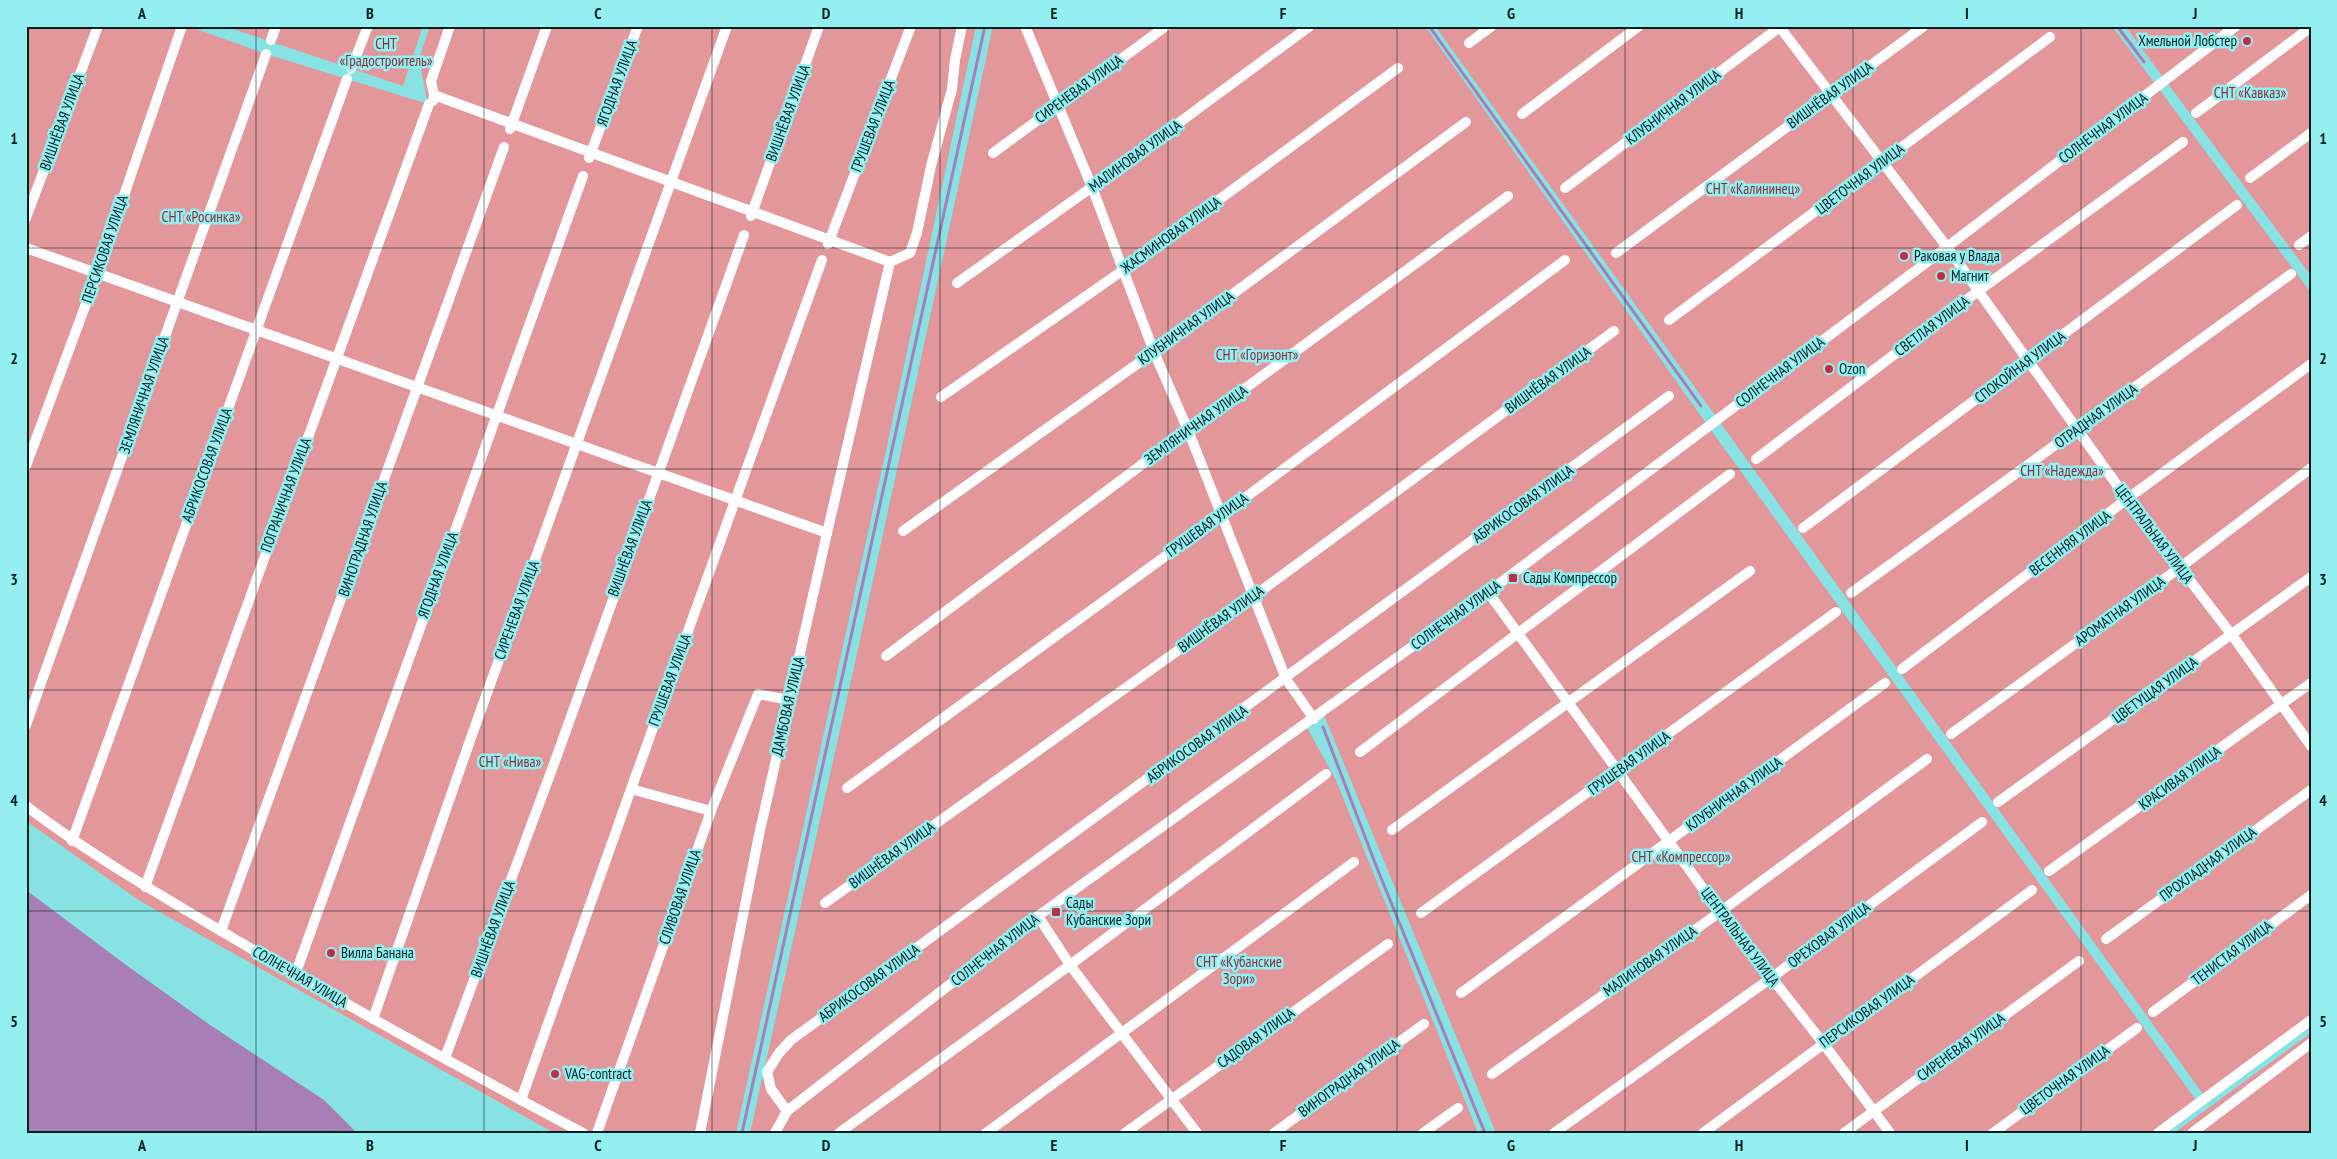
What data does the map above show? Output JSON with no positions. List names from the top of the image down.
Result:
{
  "streets": {
    "street": [
      "ЯГОДНАЯ УЛИЦА",
      "СИРЕНЕВАЯ УЛИЦА",
      "ВИШНЁВАЯ УЛИЦА",
      "КЛУБНИЧНАЯ УЛИЦА",
      "ГРУШЕВАЯ УЛИЦА",
      "СОЛНЕЧНАЯ УЛИЦА",
      "МАЛИНОВАЯ УЛИЦА",
      "ЦВЕТОЧНАЯ УЛИЦА",
      "ЖАСМИНОВАЯ УЛИЦА",
      "ПЕРСИКОВАЯ УЛИЦА",
      "СВЕТЛАЯ УЛИЦА",
      "СПОКОЙНАЯ УЛИЦА",
      "ЗЕМЛЯНИЧНАЯ УЛИЦА",
      "ОТРАДНАЯ УЛИЦА",
      "АБРИКОСОВАЯ УЛИЦА",
      "ПОГРАНИЧНАЯ УЛИЦА",
      "ЦЕНТРАЛЬНАЯ УЛИЦА",
      "ВИНОГРАДНАЯ УЛИЦА",
      "ВЕСЕННЯЯ УЛИЦА",
      "АРОМАТНАЯ УЛИЦА",
      "ЦВЕТУЩАЯ УЛИЦА",
      "ДАМБОВАЯ УЛИЦА",
      "КРАСИВАЯ УЛИЦА",
      "ПРОХЛАДНАЯ УЛИЦА",
      "СЛИВОВАЯ УЛИЦА",
      "ОРЕХОВАЯ УЛИЦА",
      "ТЕНИСТАЯ УЛИЦА",
      "САДОВАЯ УЛИЦА"
    ]
  },
  "crossings": [
    ["ЯГОДНАЯ УЛИЦА", "СОЛНЕЧНАЯ УЛИЦА"],
    ["СИРЕНЕВАЯ УЛИЦА", "СОЛНЕЧНАЯ УЛИЦА"],
    ["СИРЕНЕВАЯ УЛИЦА", "ЦЕНТРАЛЬНАЯ УЛИЦА"],
    ["ВИШНЁВАЯ УЛИЦА", "СОЛНЕЧНАЯ УЛИЦА"],
    ["ВИШНЁВАЯ УЛИЦА", "ЦЕНТРАЛЬНАЯ УЛИЦА"],
    ["КЛУБНИЧНАЯ УЛИЦА", "ЦЕНТРАЛЬНАЯ УЛИЦА"],
    ["ГРУШЕВАЯ УЛИЦА", "СОЛНЕЧНАЯ УЛИЦА"],
    ["ГРУШЕВАЯ УЛИЦА", "ЦЕНТРАЛЬНАЯ УЛИЦА"],
    ["СОЛНЕЧНАЯ УЛИЦА", "АБРИКОСОВАЯ УЛИЦА"],
    ["СОЛНЕЧНАЯ УЛИЦА", "ПОГРАНИЧНАЯ УЛИЦА"],
    ["СОЛНЕЧНАЯ УЛИЦА", "ЦЕНТРАЛЬНАЯ УЛИЦА"],
    ["СОЛНЕЧНАЯ УЛИЦА", "ВИНОГРАДНАЯ УЛИЦА"],
    ["МАЛИНОВАЯ УЛИЦА", "ЦЕНТРАЛЬНАЯ УЛИЦА"],
    ["ЦВЕТОЧНАЯ УЛИЦА", "ЦЕНТРАЛЬНАЯ УЛИЦА"],
    ["ПЕРСИКОВАЯ УЛИЦА", "ЦЕНТРАЛЬНАЯ УЛИЦА"],
    ["СВЕТЛАЯ УЛИЦА", "ЦЕНТРАЛЬНАЯ УЛИЦА"],
    ["СПОКОЙНАЯ УЛИЦА", "ЦЕНТРАЛЬНАЯ УЛИЦА"],
    ["ОТРАДНАЯ УЛИЦА", "ЦЕНТРАЛЬНАЯ УЛИЦА"],
    ["ЦЕНТРАЛЬНАЯ УЛИЦА", "ВЕСЕННЯЯ УЛИЦА"],
    ["ЦЕНТРАЛЬНАЯ УЛИЦА", "АРОМАТНАЯ УЛИЦА"],
    ["ЦЕНТРАЛЬНАЯ УЛИЦА", "ЦВЕТУЩАЯ УЛИЦА"],
    ["ЦЕНТРАЛЬНАЯ УЛИЦА", "КРАСИВАЯ УЛИЦА"],
    ["ЦЕНТРАЛЬНАЯ УЛИЦА", "ОРЕХОВАЯ УЛИЦА"],
    ["ДАМБОВАЯ УЛИЦА", "СЛИВОВАЯ УЛИЦА"]
  ],
  "parks": [
    "СНТ «Градостроитель»",
    "СНТ «Кавказ»",
    "СНТ «Калининец»",
    "СНТ «Росинка»",
    "СНТ «Горизонт»",
    "СНТ «Надежда»",
    "СНТ «Нива»",
    "СНТ «Компрессор»",
    "СНТ «Кубанские Зори»"
  ],
  "places": {
    "other": [
      "Хмельной Лобстер",
      "Раковая у Влада",
      "Магнит",
      "Ozon",
      "Вилла Банана",
      "VAG-contract"
    ],
    "transit": ["Сады Компрессор", "Сады Кубанские Зори"]
  },
  "grid": {
    "columns": [
      "A",
      "B",
      "C",
      "D",
      "E",
      "F",
      "G",
      "H",
      "I",
      "J"
    ],
    "rows": [
      "1",
      "2",
      "3",
      "4",
      "5"
    ]
  }
}
